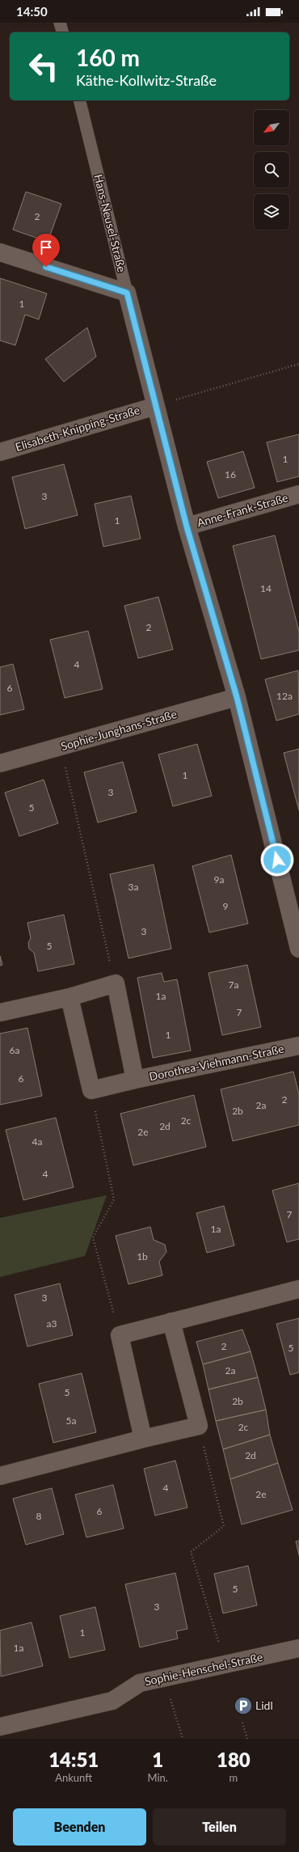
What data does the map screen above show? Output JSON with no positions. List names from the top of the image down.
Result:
{
  "streets": {
    "street": [
      "Hans-Neusel-Straße",
      "Elisabeth-Knipping-Straße",
      "Anne-Frank-Straße",
      "Sophie-Junghans-Straße",
      "Dorothea-Viehmann-Straße",
      "Sophie-Henschel-Straße"
    ]
  },
  "crossings": [
    ["Hans-Neusel-Straße", "Elisabeth-Knipping-Straße"],
    ["Hans-Neusel-Straße", "Anne-Frank-Straße"],
    ["Hans-Neusel-Straße", "Sophie-Junghans-Straße"]
  ],
  "places": {
    "parking": ["Lidl"]
  },
  "house_numbers": [
    "2",
    "1",
    "1",
    "16",
    "3",
    "1",
    "14",
    "2",
    "4",
    "6",
    "12a",
    "1",
    "3",
    "5",
    "9a",
    "3a",
    "9",
    "3",
    "5",
    "7a",
    "1a",
    "7",
    "1",
    "6a",
    "6",
    "2",
    "2a",
    "2b",
    "2c",
    "2d",
    "2e",
    "4a",
    "4",
    "7",
    "1a",
    "1b",
    "3",
    "a3",
    "2",
    "5",
    "2a",
    "5",
    "2b",
    "5a",
    "2c",
    "2d",
    "4",
    "2e",
    "6",
    "8",
    "5",
    "3",
    "1",
    "1a"
  ],
  "north": "bottom left",
  "page": {
    "status": "14:50",
    "turn": ["160 m", "Käthe-Kollwitz-Straße"],
    "eta": [
      "14:51",
      "Ankunft",
      "1",
      "Min.",
      "180",
      "m"
    ],
    "buttons": ["Beenden", "Teilen"]
  }
}
